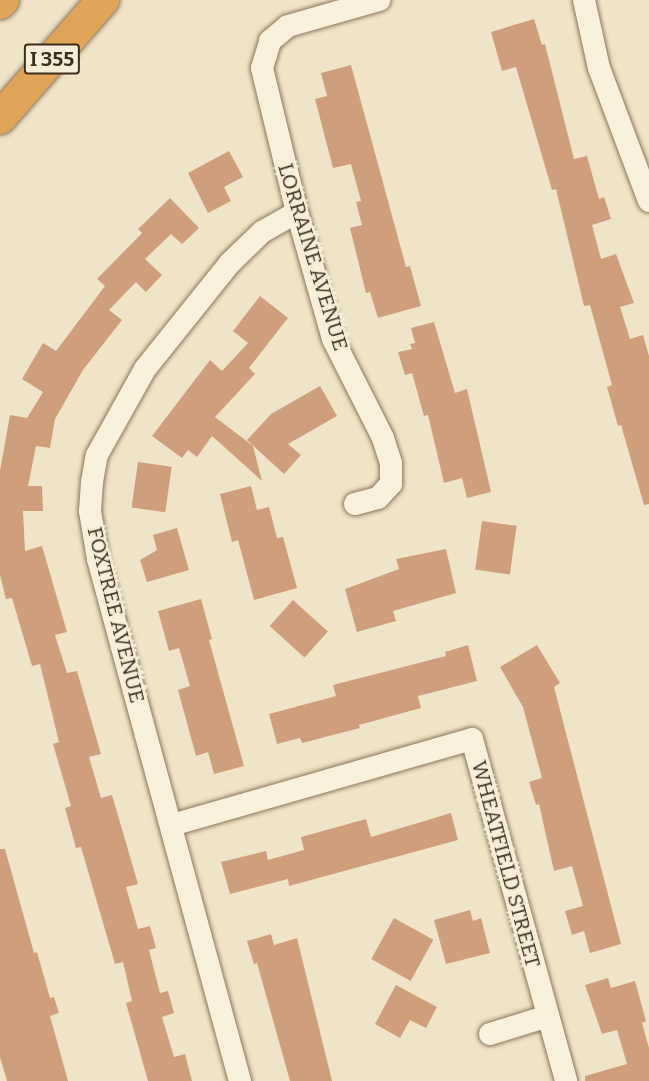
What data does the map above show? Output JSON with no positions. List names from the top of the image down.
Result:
{
  "streets": {
    "highway": ["I 355"],
    "street": ["LORRAINE AVENUE", "FOXTREE AVENUE", "WHEATFIELD STREET"]
  },
  "crossings": [
    ["LORRAINE AVENUE", "FOXTREE AVENUE"],
    ["FOXTREE AVENUE", "WHEATFIELD STREET"]
  ]
}
